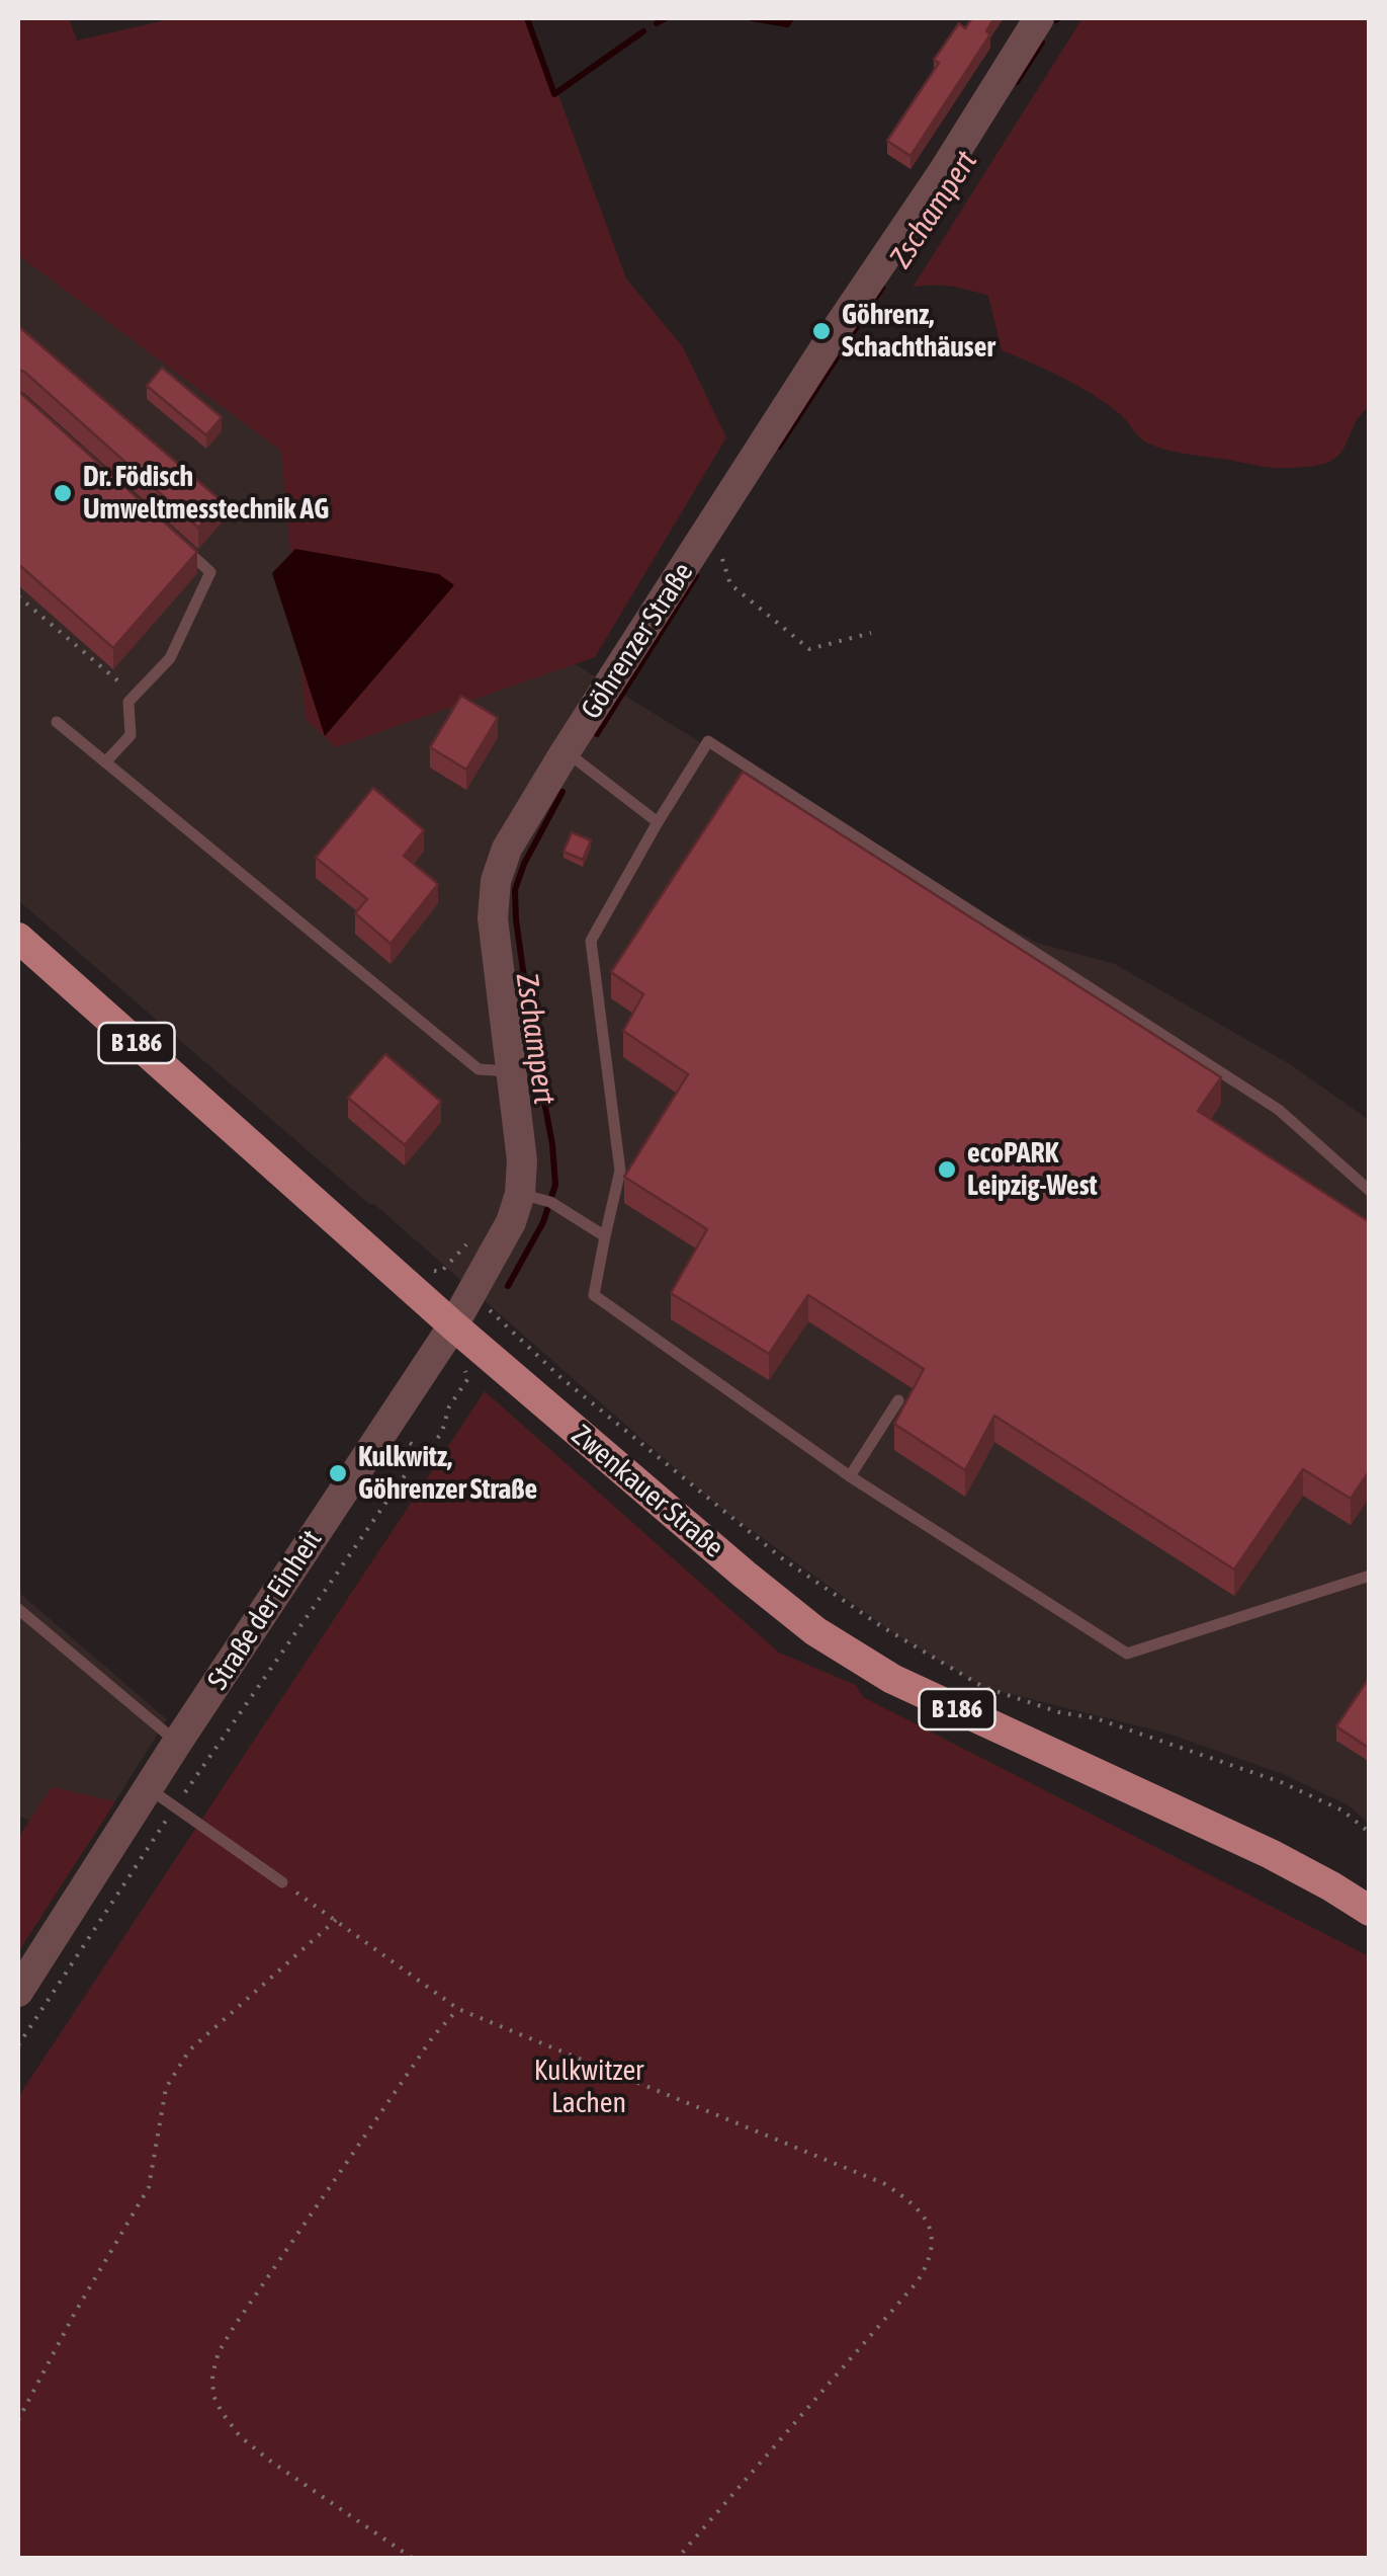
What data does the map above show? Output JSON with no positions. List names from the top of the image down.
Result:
{
  "streets": {
    "main road": ["B 186", "Zwenkauer Straße"],
    "street": ["Göhrenzer Straße", "Straße der Einheit"]
  },
  "crossings": [
    ["Göhrenzer Straße", "Zwenkauer Straße"],
    ["Göhrenzer Straße", "Straße der Einheit"],
    ["Zwenkauer Straße", "Straße der Einheit"]
  ],
  "water": ["Zschampert"],
  "parks": ["Kulkwitzer Lachen"],
  "places": [
    "Göhrenz, Schachthäuser",
    "Dr. Födisch Umweltmesstechnik AG",
    "ecoPARK Leipzig-West",
    "Kulkwitz, Göhrenzer Straße"
  ]
}
